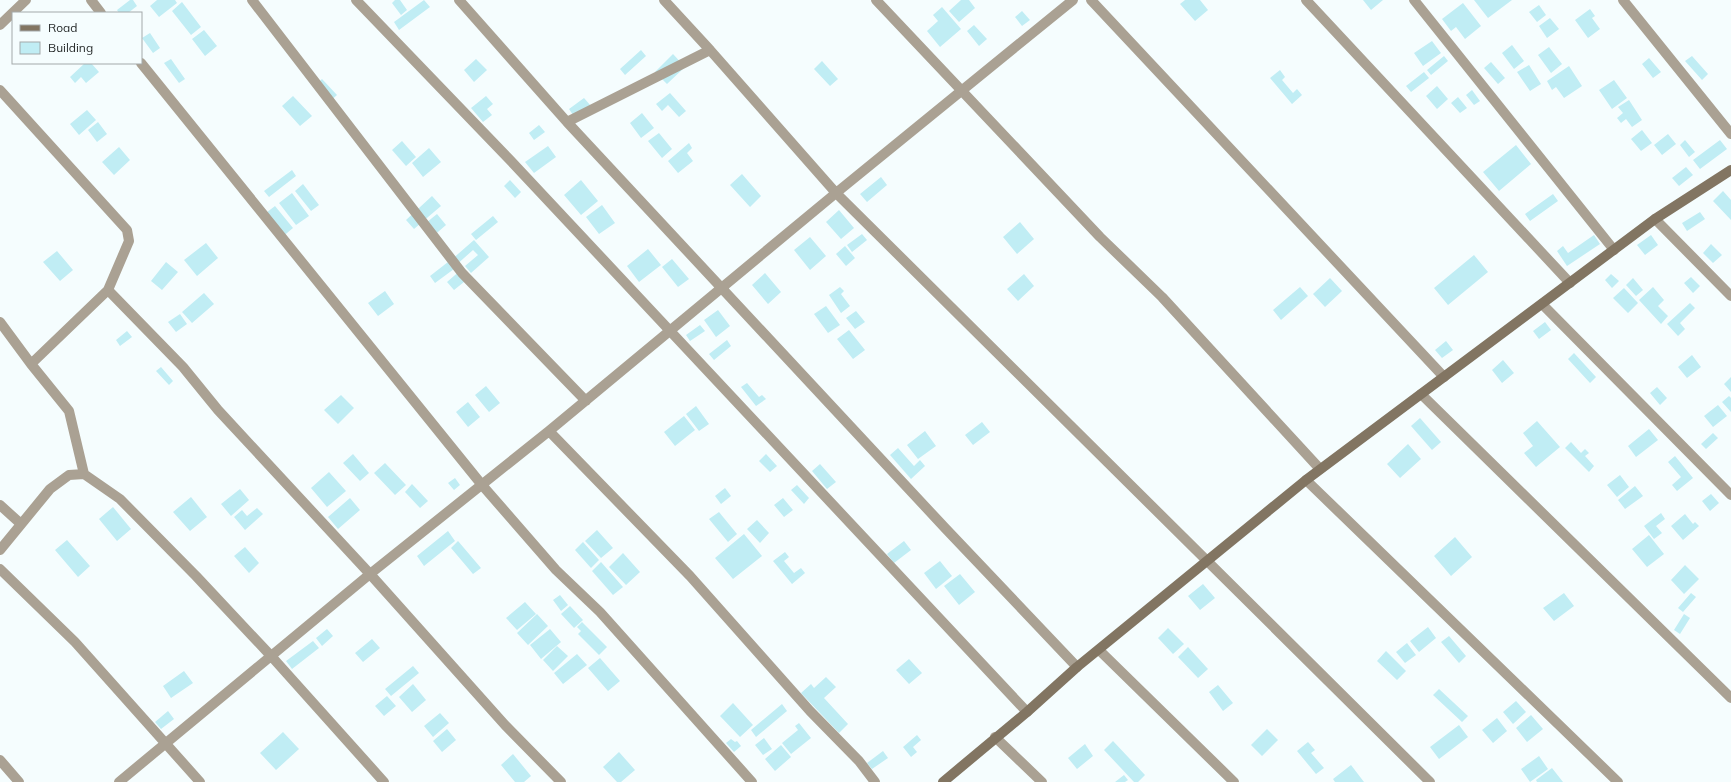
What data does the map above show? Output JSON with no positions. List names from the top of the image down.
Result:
{
  "legend": ["Road", "Building"]
}
